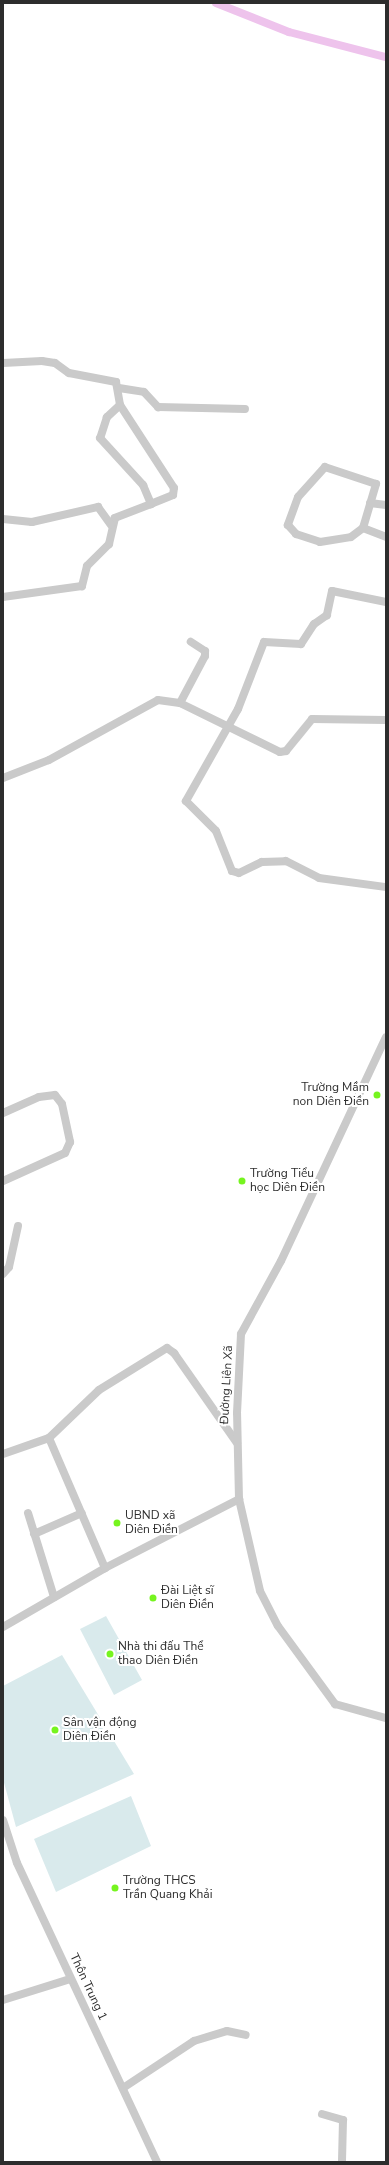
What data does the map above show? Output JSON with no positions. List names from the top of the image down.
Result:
{
  "streets": {
    "street": ["Đường Liên Xã", "Thôn Trung 1"]
  },
  "places": [
    "Trường Mầm non Diên Điền",
    "Trường Tiểu học Diên Điền",
    "UBND xã Diên Điền",
    "Đài Liệt sĩ Diên Điền",
    "Nhà thi đấu Thể thao Diên Điền",
    "Sân vận động Diên Điền",
    "Trường THCS Trần Quang Khải"
  ]
}
